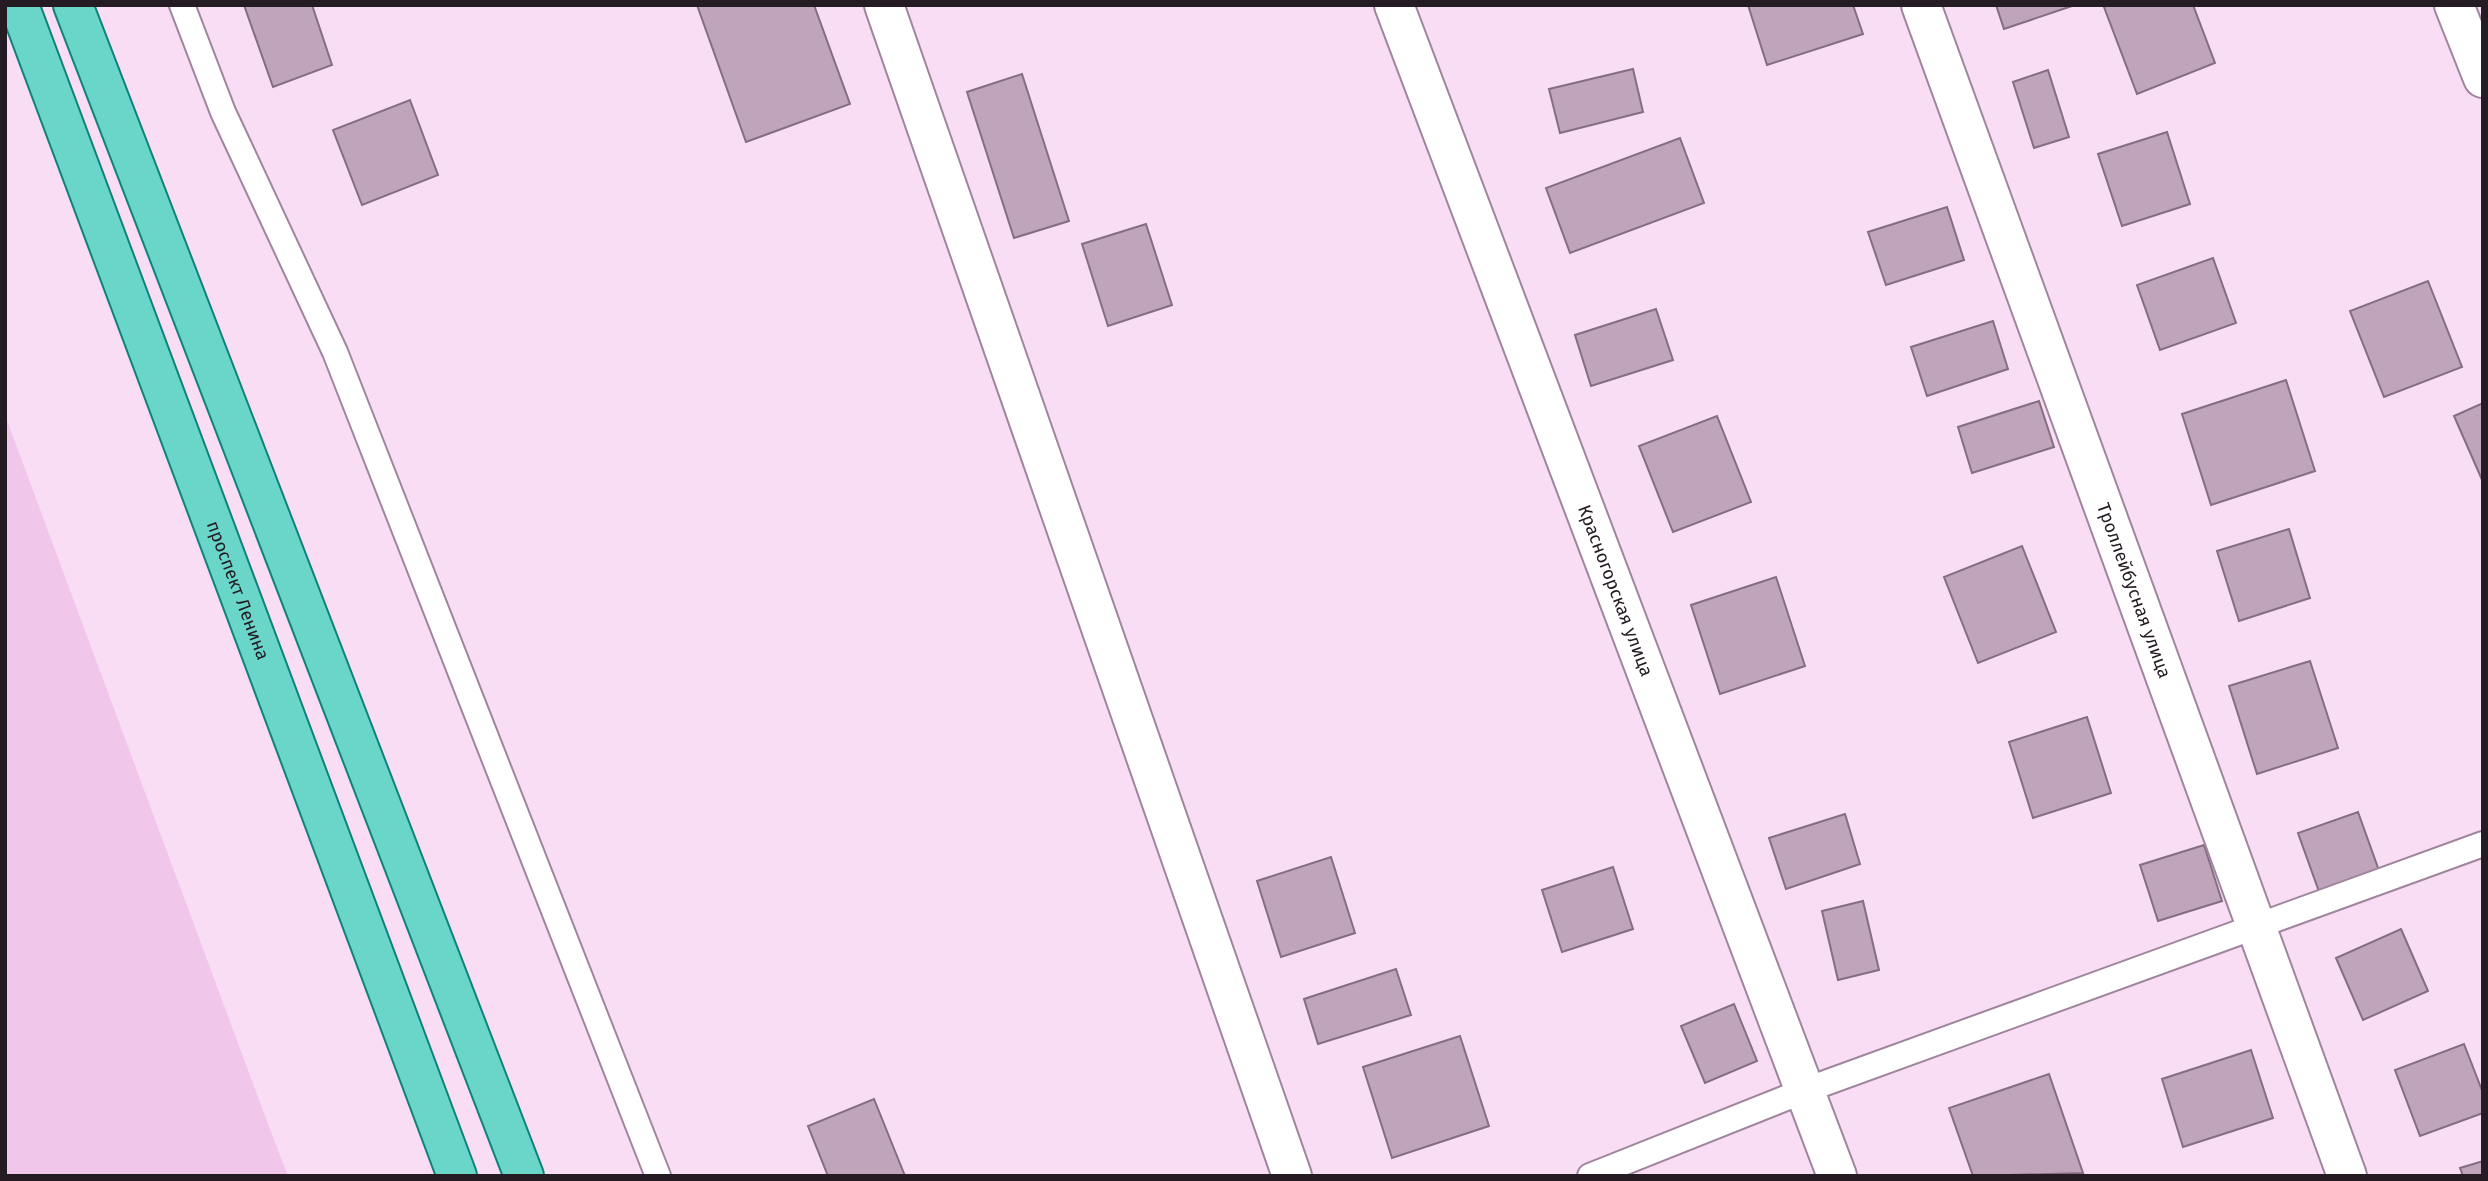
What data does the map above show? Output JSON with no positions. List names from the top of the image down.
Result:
{
  "streets": {
    "main road": ["проспект Ленина"],
    "street": ["Красногорская улица", "Троллейбусная улица"]
  }
}
